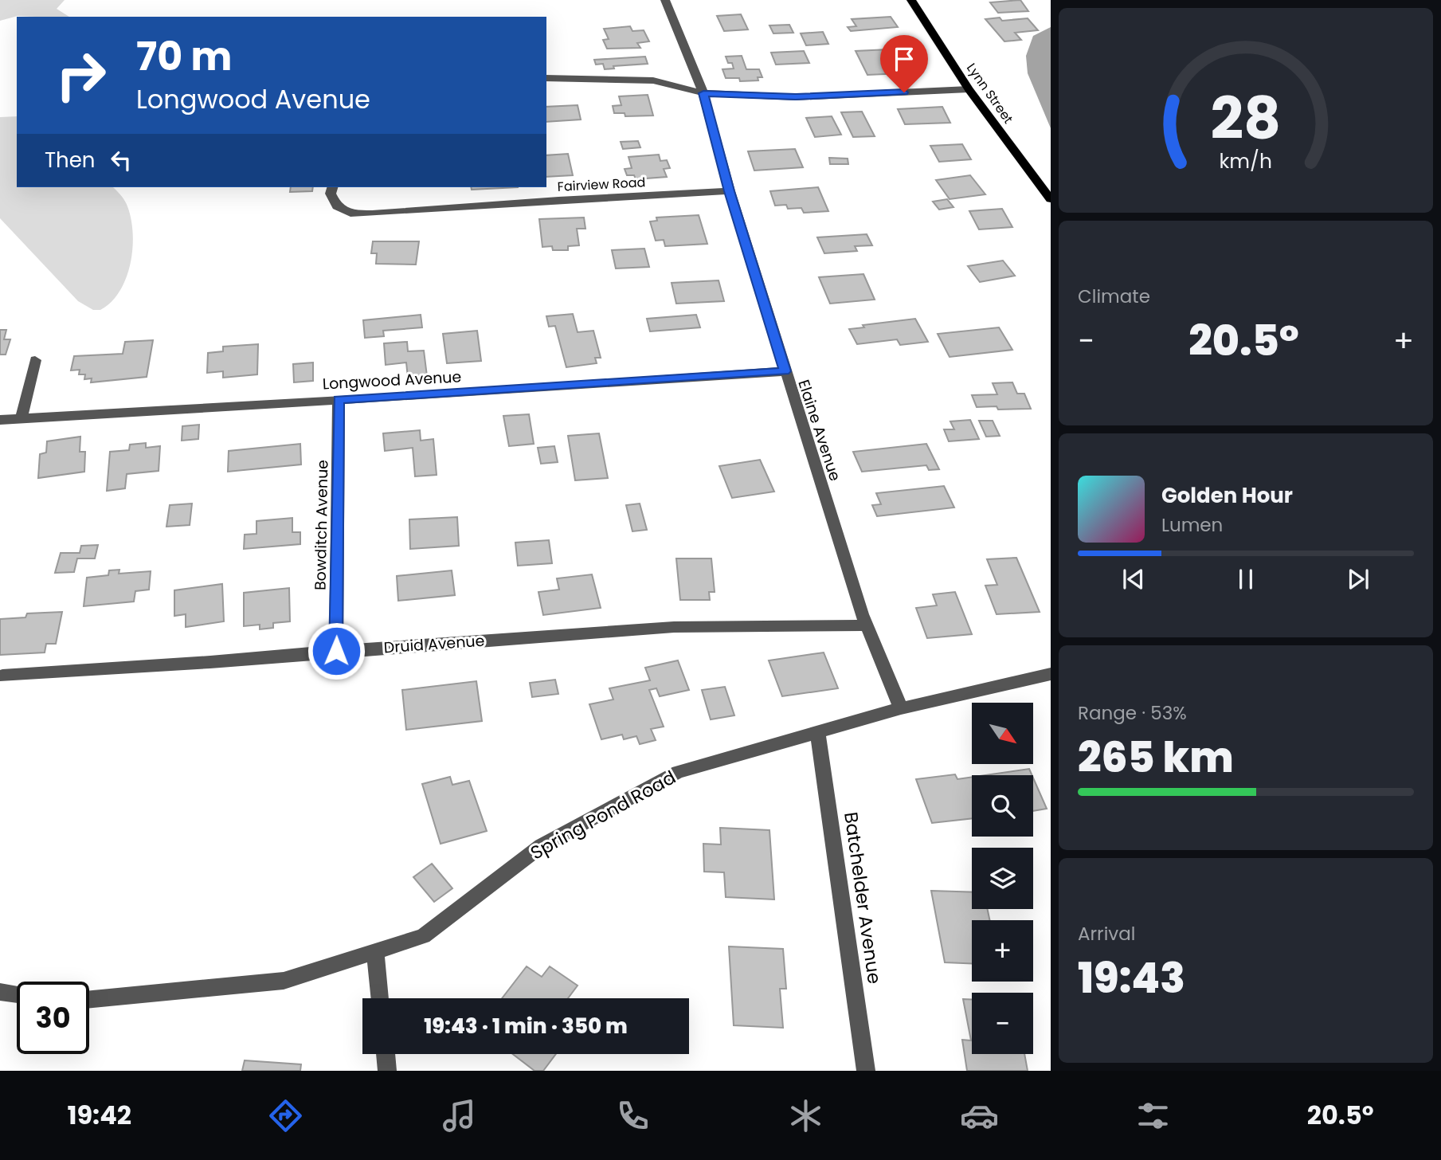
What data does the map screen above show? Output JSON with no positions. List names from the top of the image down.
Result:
{
  "streets": {
    "main road": ["Lynn Street"],
    "street": [
      "Fairview Road",
      "Longwood Avenue",
      "Elaine Avenue",
      "Bowditch Avenue",
      "Druid Avenue",
      "Spring Pond Road",
      "Batchelder Avenue"
    ]
  },
  "crossings": [
    ["Fairview Road", "Elaine Avenue"],
    ["Longwood Avenue", "Elaine Avenue"],
    ["Longwood Avenue", "Bowditch Avenue"],
    ["Elaine Avenue", "Druid Avenue"],
    ["Elaine Avenue", "Spring Pond Road"],
    ["Bowditch Avenue", "Druid Avenue"],
    ["Spring Pond Road", "Batchelder Avenue"]
  ],
  "north": "bottom right",
  "page": {
    "turn": ["70 m", "Longwood Avenue"],
    "then": "Then",
    "tile": [
      "Climate",
      ["Range · 53%", "265 km"],
      ["Arrival", "19:43"]
    ],
    "heat": ["−", "20.5°", "+"],
    "song": ["Golden Hour", "Lumen"],
    "map_buttons": ["+", "−"],
    "limit": "30",
    "trip": "19:43 · 1 min · 350 m",
    "tabs": ["19:42", "20.5°"],
    "gauge": ["28", "km/h"]
  }
}
